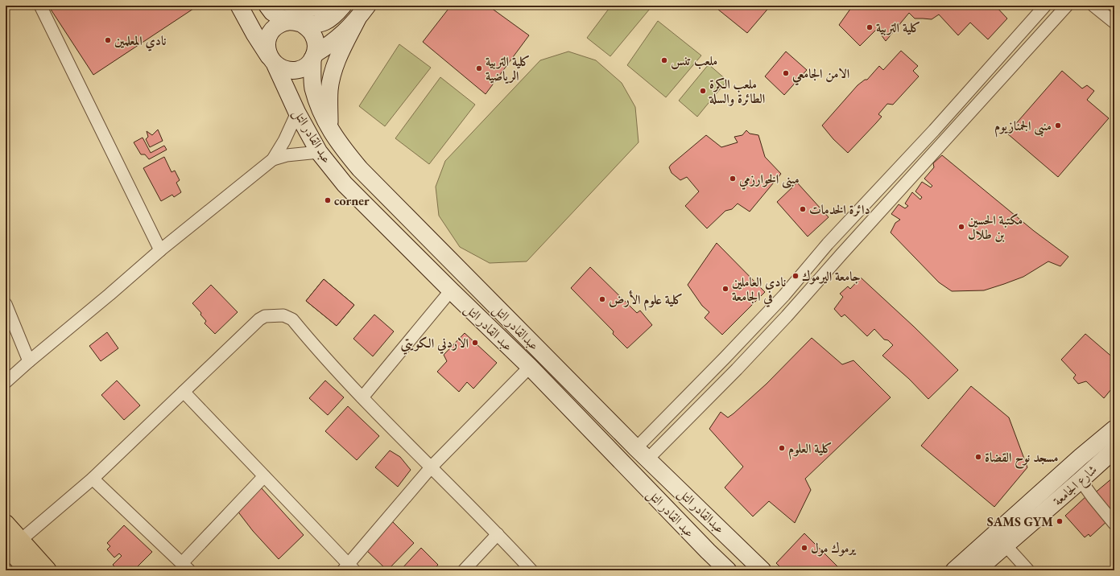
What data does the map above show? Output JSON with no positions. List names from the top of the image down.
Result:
{
  "streets": {
    "main road": ["عبد القادر التل", "عبدالقادر التل", "شارع الجامعة"]
  },
  "crossings": [
    ["عبد القادر التل", "عبدالقادر التل"]
  ],
  "places": [
    "كلية التربية",
    "نادي المعلمين",
    "ملعب تنس",
    "كلية التربية الرياضية",
    "الامن الجامعي",
    "ملعب الكرة الطائرة والسلة",
    "منبى الجمنازيوم",
    "مبنى الخوارزمي",
    "corner",
    "دائرة الخدمات",
    "مكتبة الحسين بن طلال",
    "جامعة اليرموك",
    "نادي العاملين في الجامعة",
    "كلية علوم الأرض",
    "الاردني الكويتي",
    "كلية العلوم",
    "مسجد نوح القضاة",
    "SAMS GYM",
    "يرموك مول"
  ]
}
